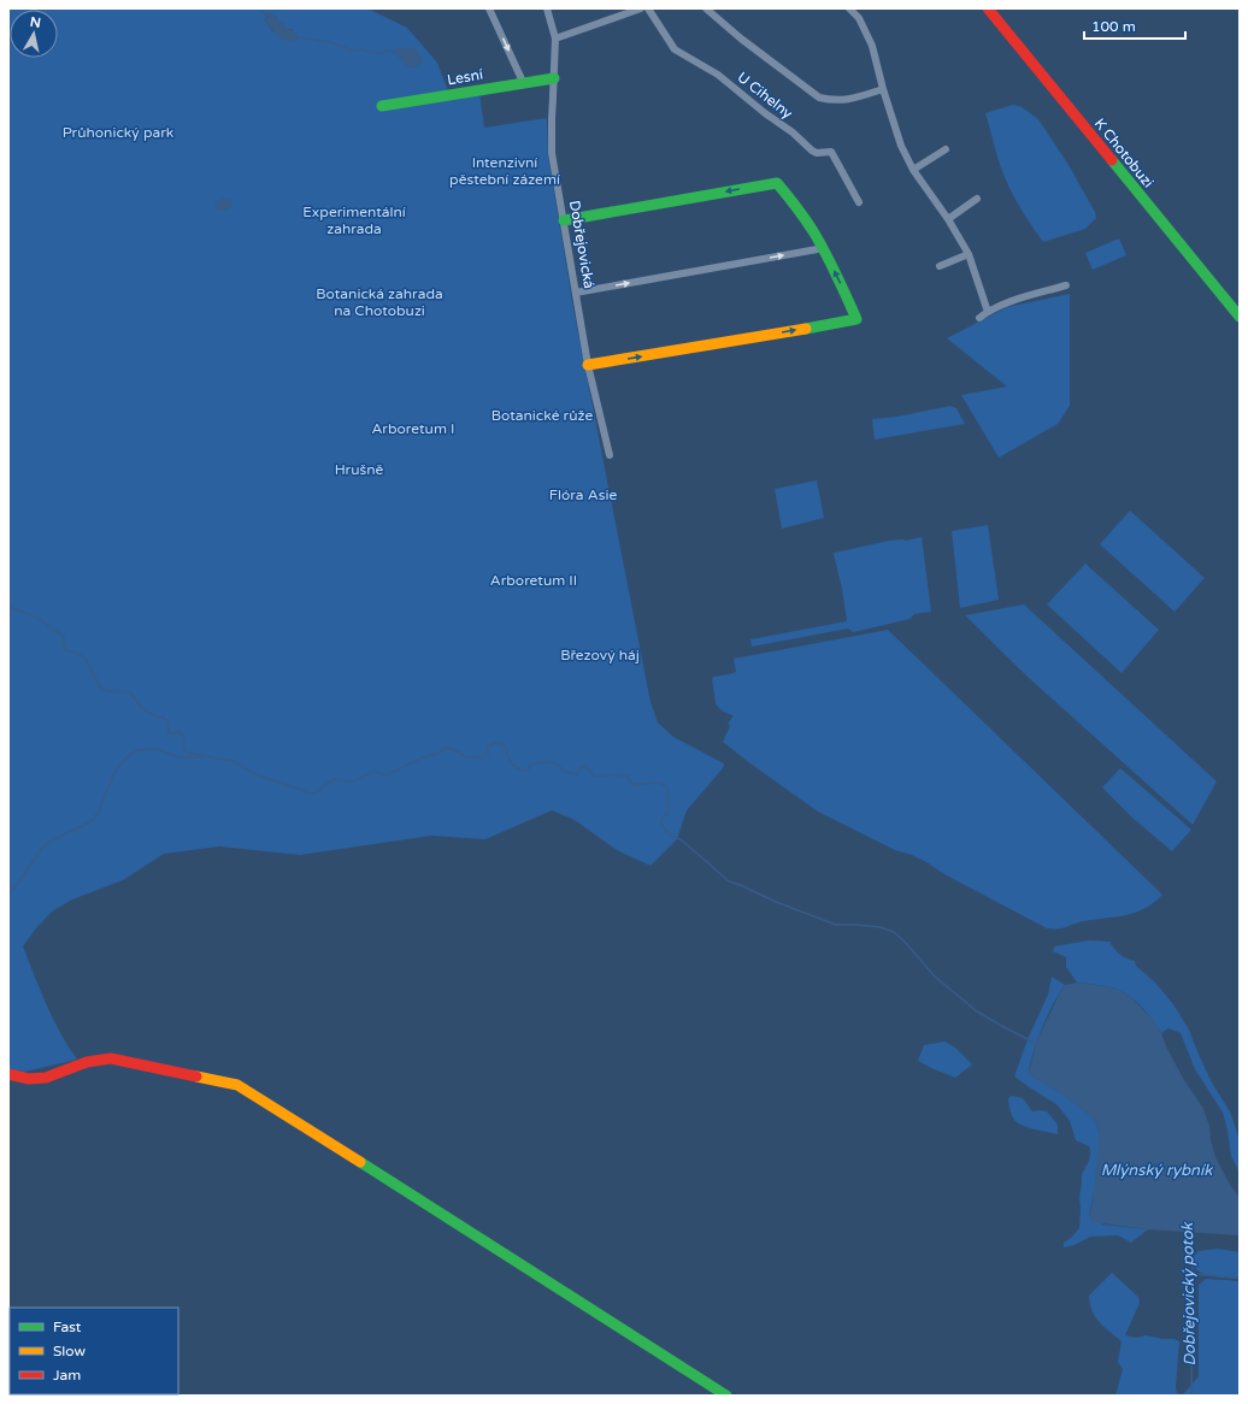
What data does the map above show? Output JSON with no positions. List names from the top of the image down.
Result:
{
  "streets": {
    "street": [
      "Lesní",
      "U Cihelny",
      "K Chotobuzi",
      "Dobřejovická"
    ]
  },
  "crossings": [
    ["Lesní", "Dobřejovická"]
  ],
  "water": ["Mlýnský rybník", "Dobřejovický potok"],
  "parks": [
    "Průhonický park",
    "Intenzivní pěstební zázemí",
    "Experimentální zahrada",
    "Botanická zahrada na Chotobuzi",
    "Botanické růže",
    "Arboretum I",
    "Hrušně",
    "Flóra Asie",
    "Arboretum II",
    "Březový háj"
  ],
  "legend": ["Fast", "Slow", "Jam"],
  "scale_bar": "100 m",
  "north": "top"
}
